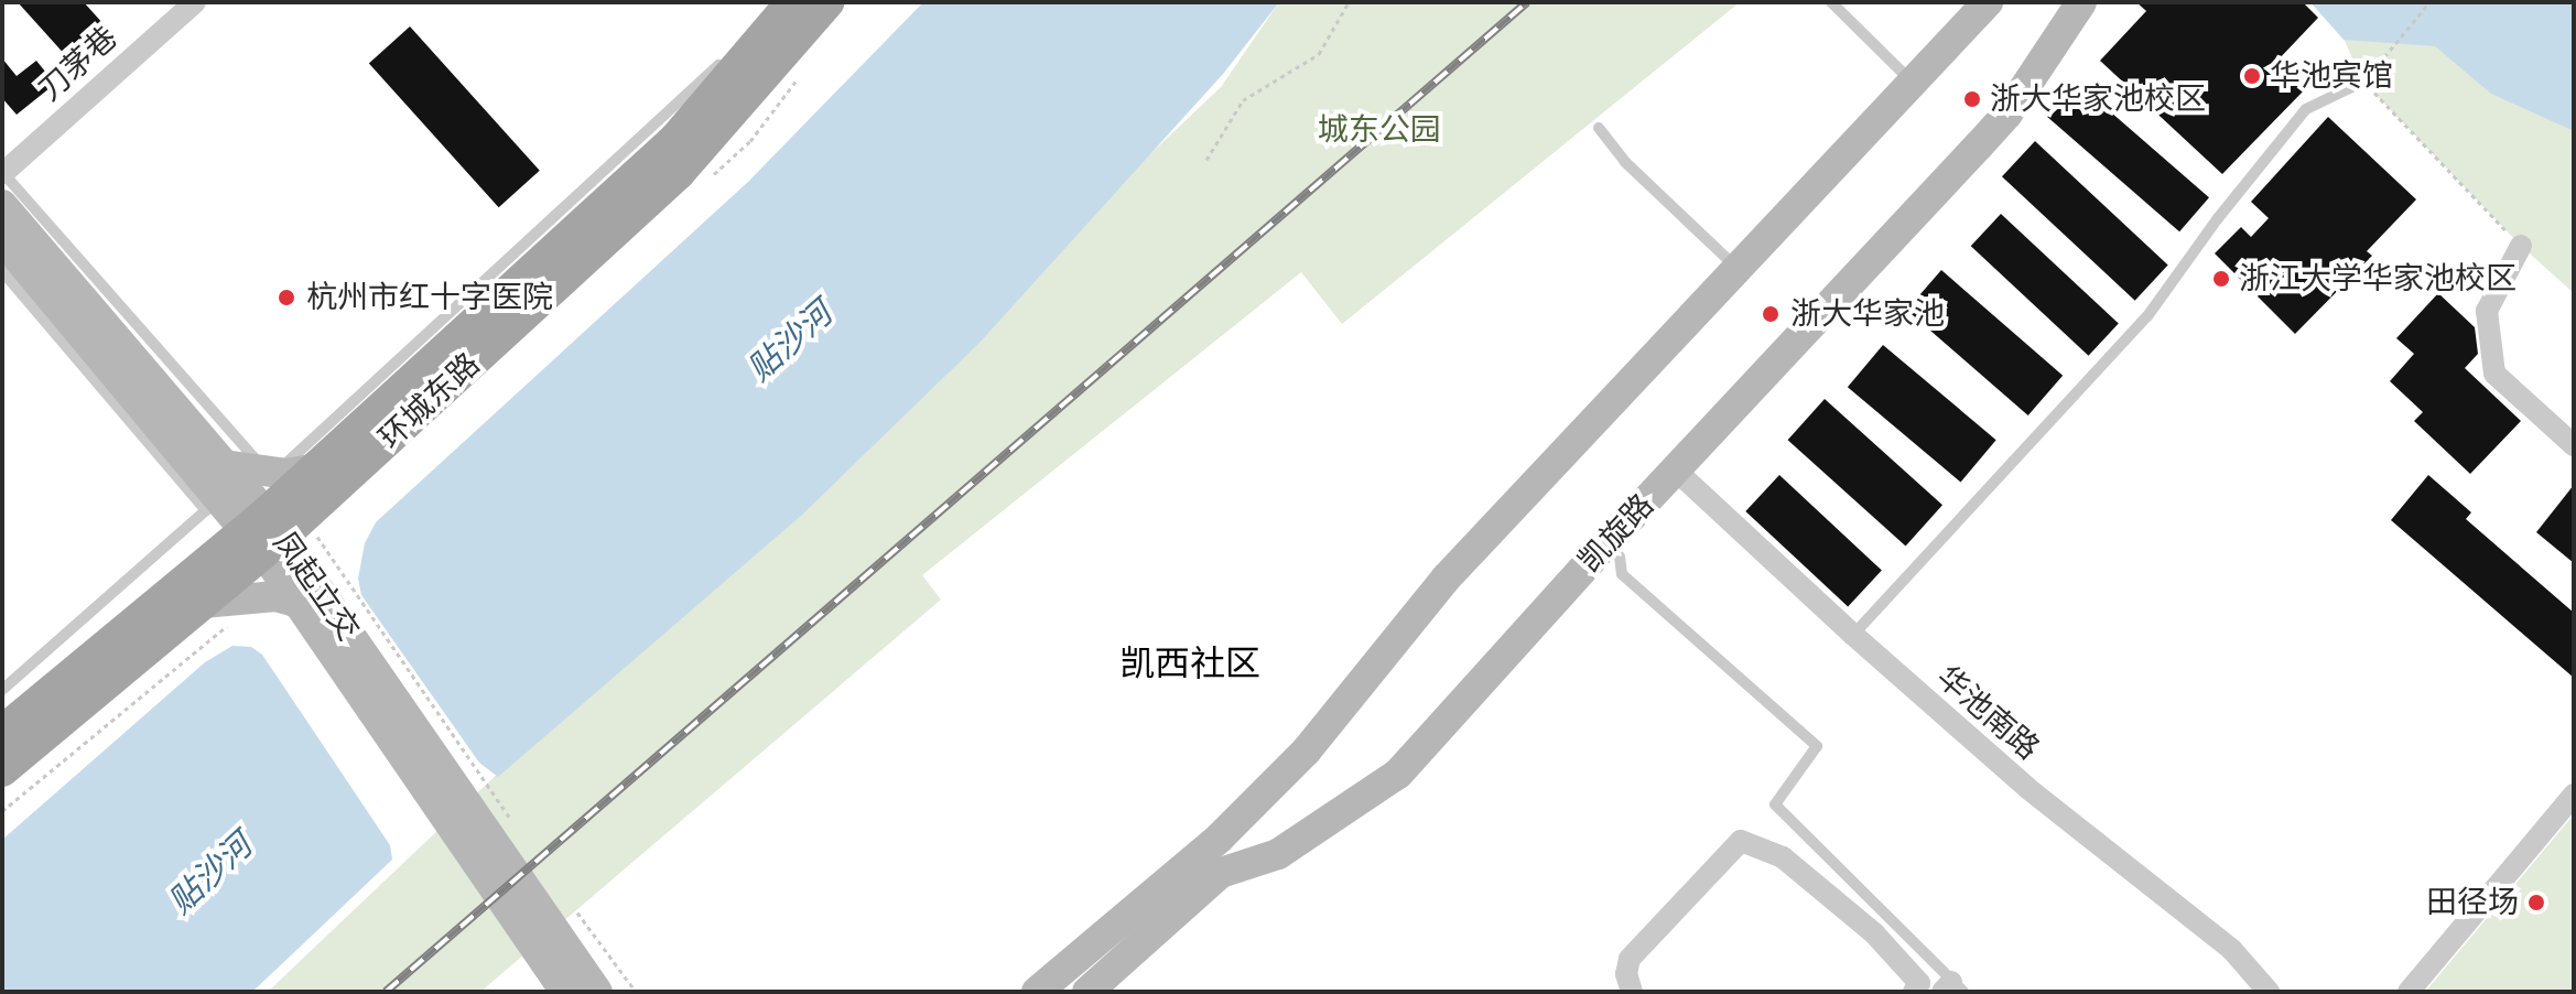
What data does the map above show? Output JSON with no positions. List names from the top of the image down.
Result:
{
  "streets": {
    "main road": ["环城东路", "凯旋路", "凤起立交"],
    "street": ["刀茅巷", "华池南路"]
  },
  "crossings": [
    ["环城东路", "凤起立交"],
    ["凯旋路", "华池南路"]
  ],
  "districts": ["凯西社区"],
  "water": ["贴沙河"],
  "parks": ["城东公园"],
  "places": [
    "华池宾馆",
    "浙大华家池校区",
    "浙江大学华家池校区",
    "杭州市红十字医院",
    "浙大华家池",
    "田径场"
  ]
}
